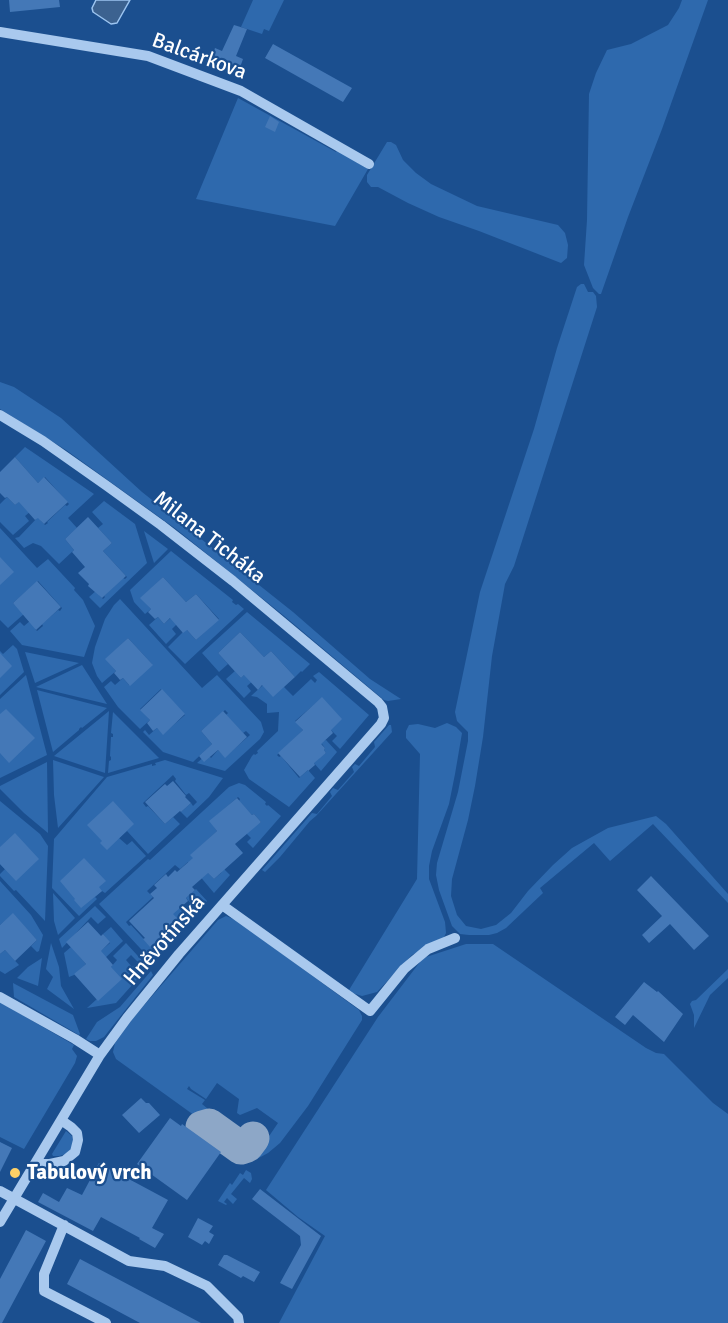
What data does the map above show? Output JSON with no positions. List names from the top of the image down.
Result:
{
  "streets": {
    "street": ["Balcárkova", "Milana Ticháka", "Hněvotínská"]
  },
  "crossings": [
    ["Milana Ticháka", "Hněvotínská"]
  ],
  "places": ["Tabulový vrch"]
}
